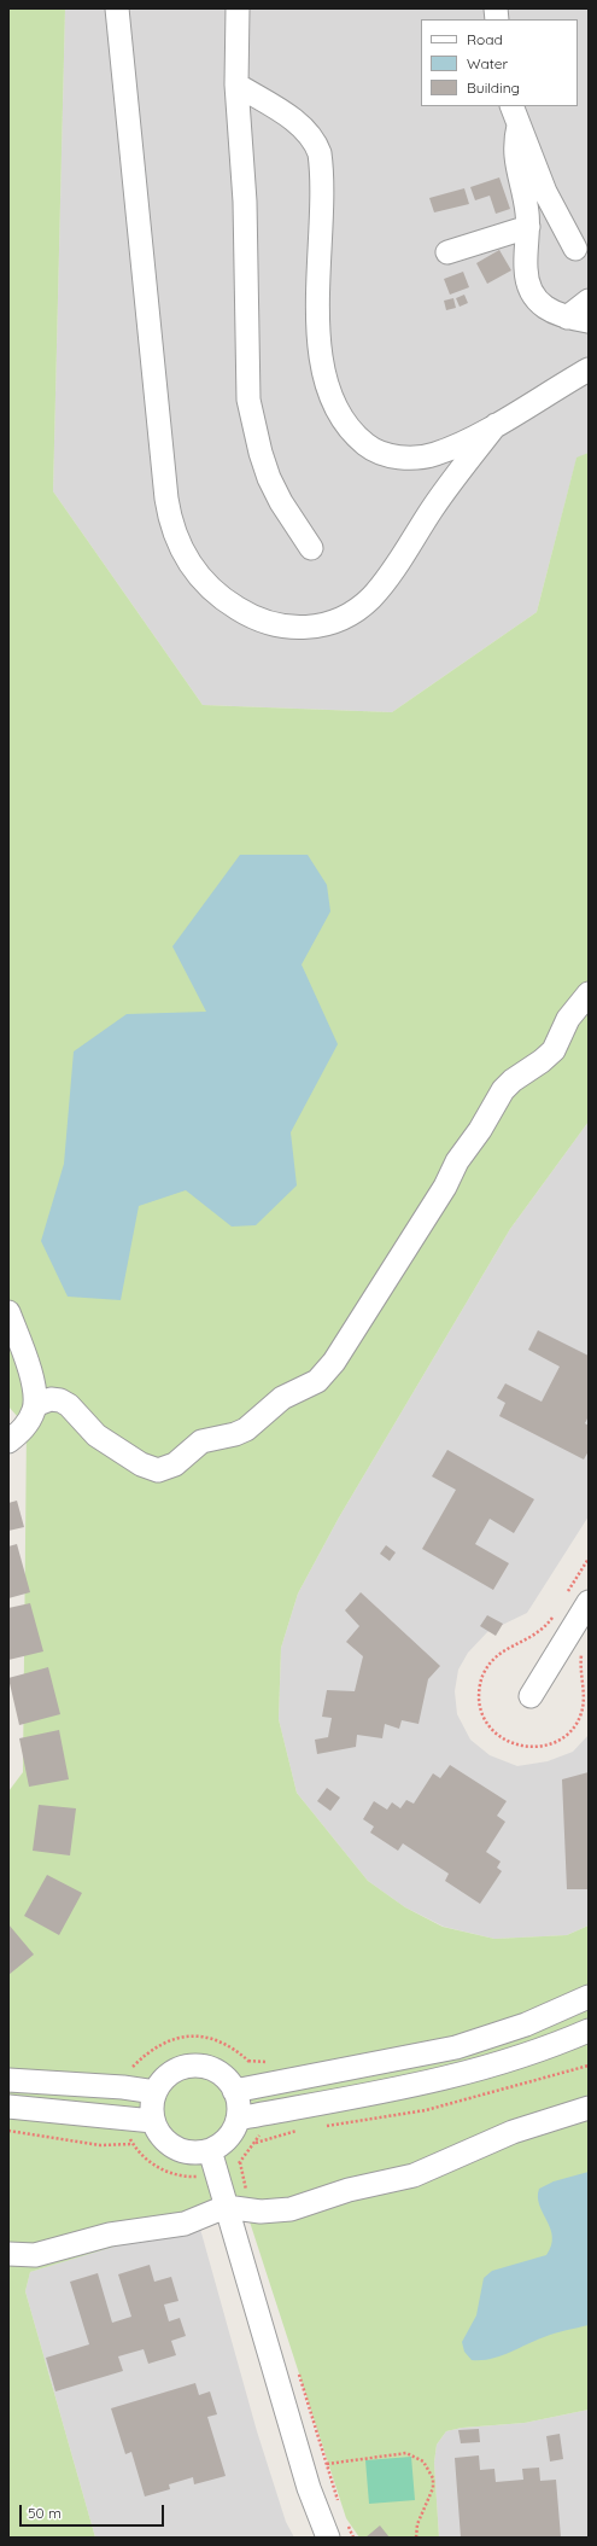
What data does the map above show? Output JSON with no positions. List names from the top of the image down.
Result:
{
  "legend": ["Road", "Water", "Building"],
  "scale_bar": "50 m"
}
